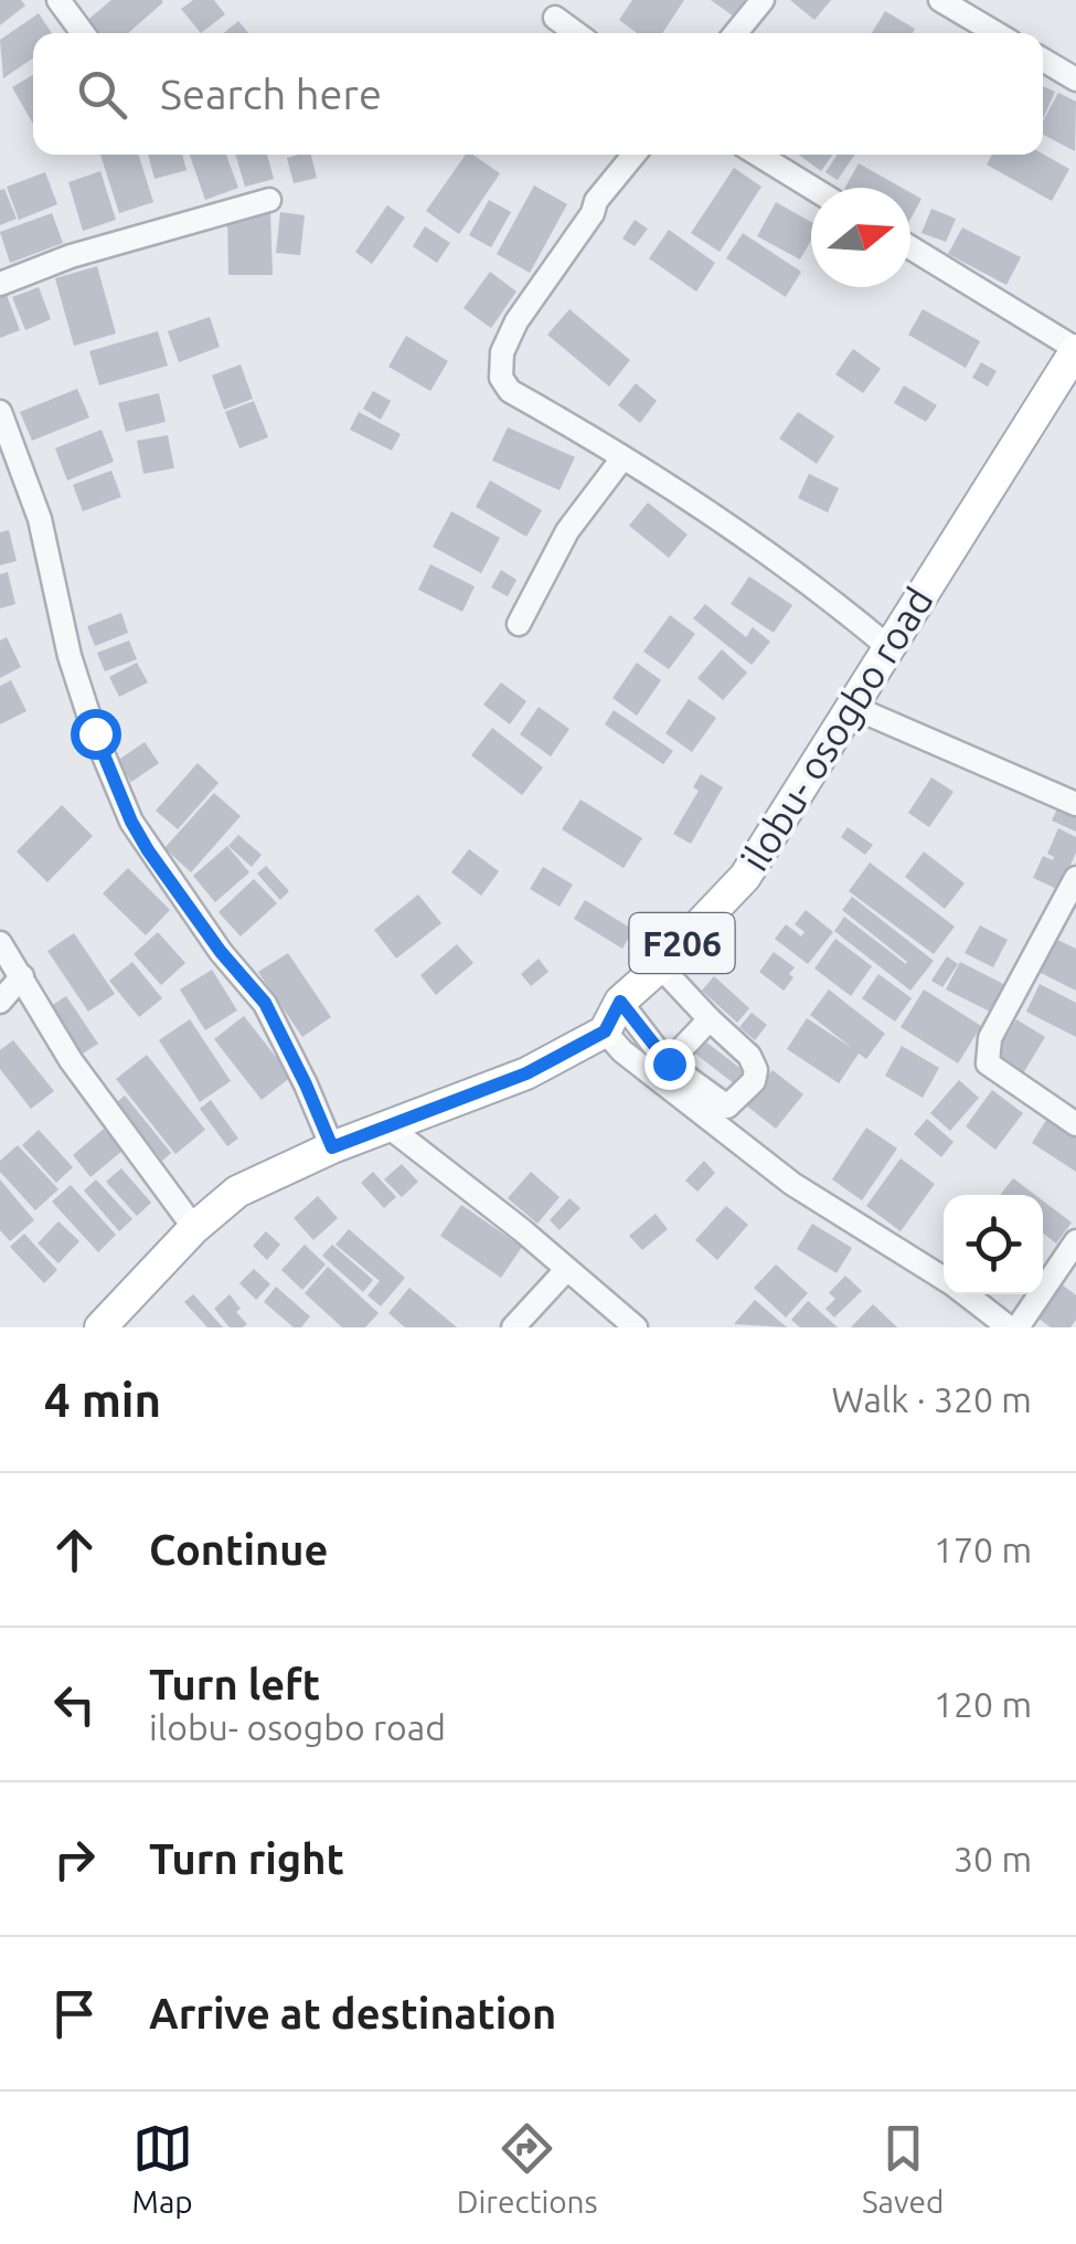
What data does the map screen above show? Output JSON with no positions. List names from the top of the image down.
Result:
{
  "streets": {
    "main road": ["ilobu- osogbo road", "F206"]
  },
  "north": "right",
  "page": {
    "search": "Search here",
    "heading": ["4 min", "Walk · 320 m"],
    "list": [
      ["Continue", "170 m"],
      ["Turn left", "ilobu- osogbo road", "120 m"],
      ["Turn right", "30 m"],
      "Arrive at destination"
    ],
    "nav": ["Map", "Directions", "Saved"]
  }
}
